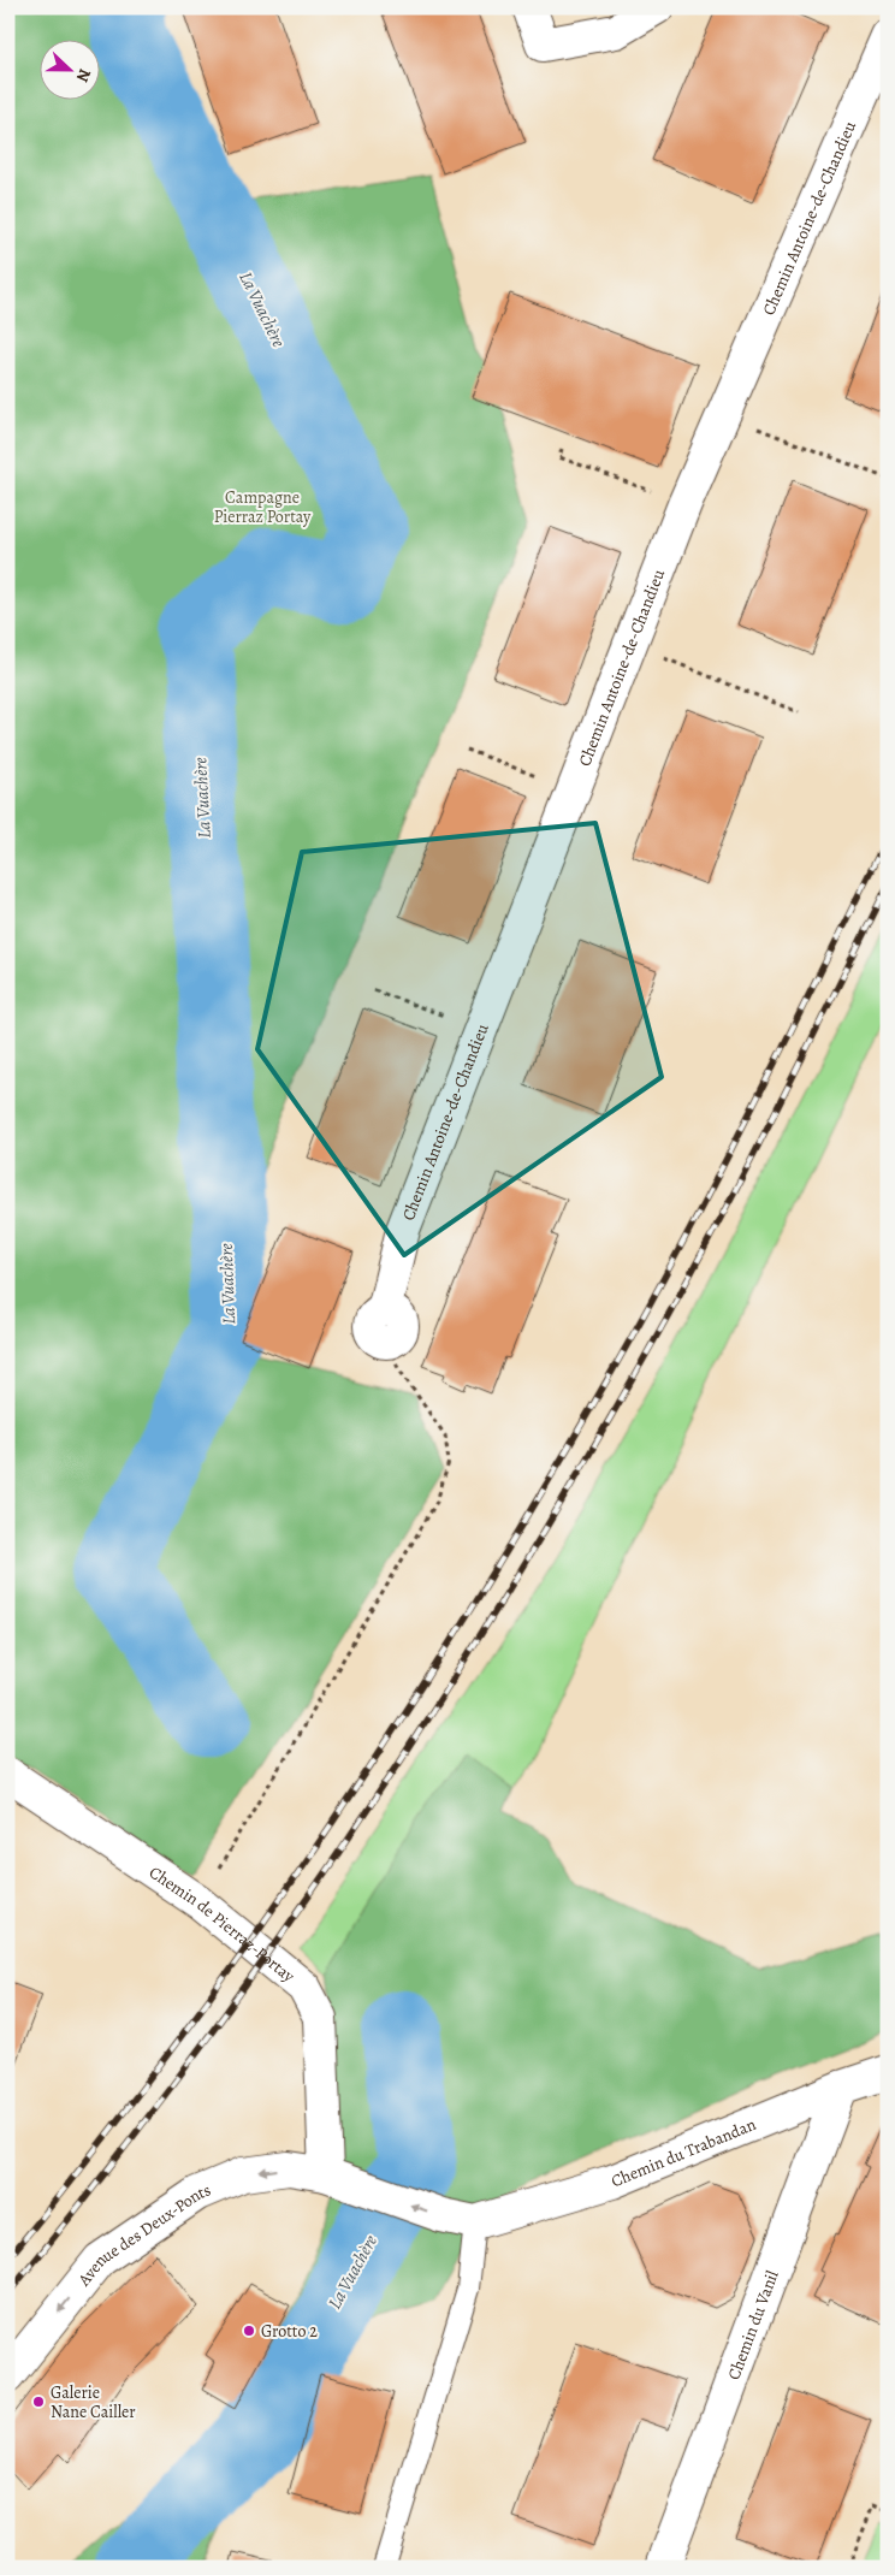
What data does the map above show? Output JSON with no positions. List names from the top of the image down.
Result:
{
  "streets": {
    "street": [
      "Chemin Antoine-de-Chandieu",
      "Chemin de Pierraz-Portay",
      "Chemin du Trabandan",
      "Avenue des Deux-Ponts",
      "Chemin du Vanil"
    ]
  },
  "crossings": [
    ["Chemin de Pierraz-Portay", "Chemin du Trabandan"],
    ["Chemin de Pierraz-Portay", "Avenue des Deux-Ponts"],
    ["Chemin du Trabandan", "Avenue des Deux-Ponts"],
    ["Chemin du Trabandan", "Chemin du Vanil"]
  ],
  "one_way": ["Avenue des Deux-Ponts"],
  "water": ["La Vuachère"],
  "parks": ["Campagne Pierraz Portay"],
  "places": ["Grotto 2", "Galerie Nane Cailler"],
  "north": "right"
}
